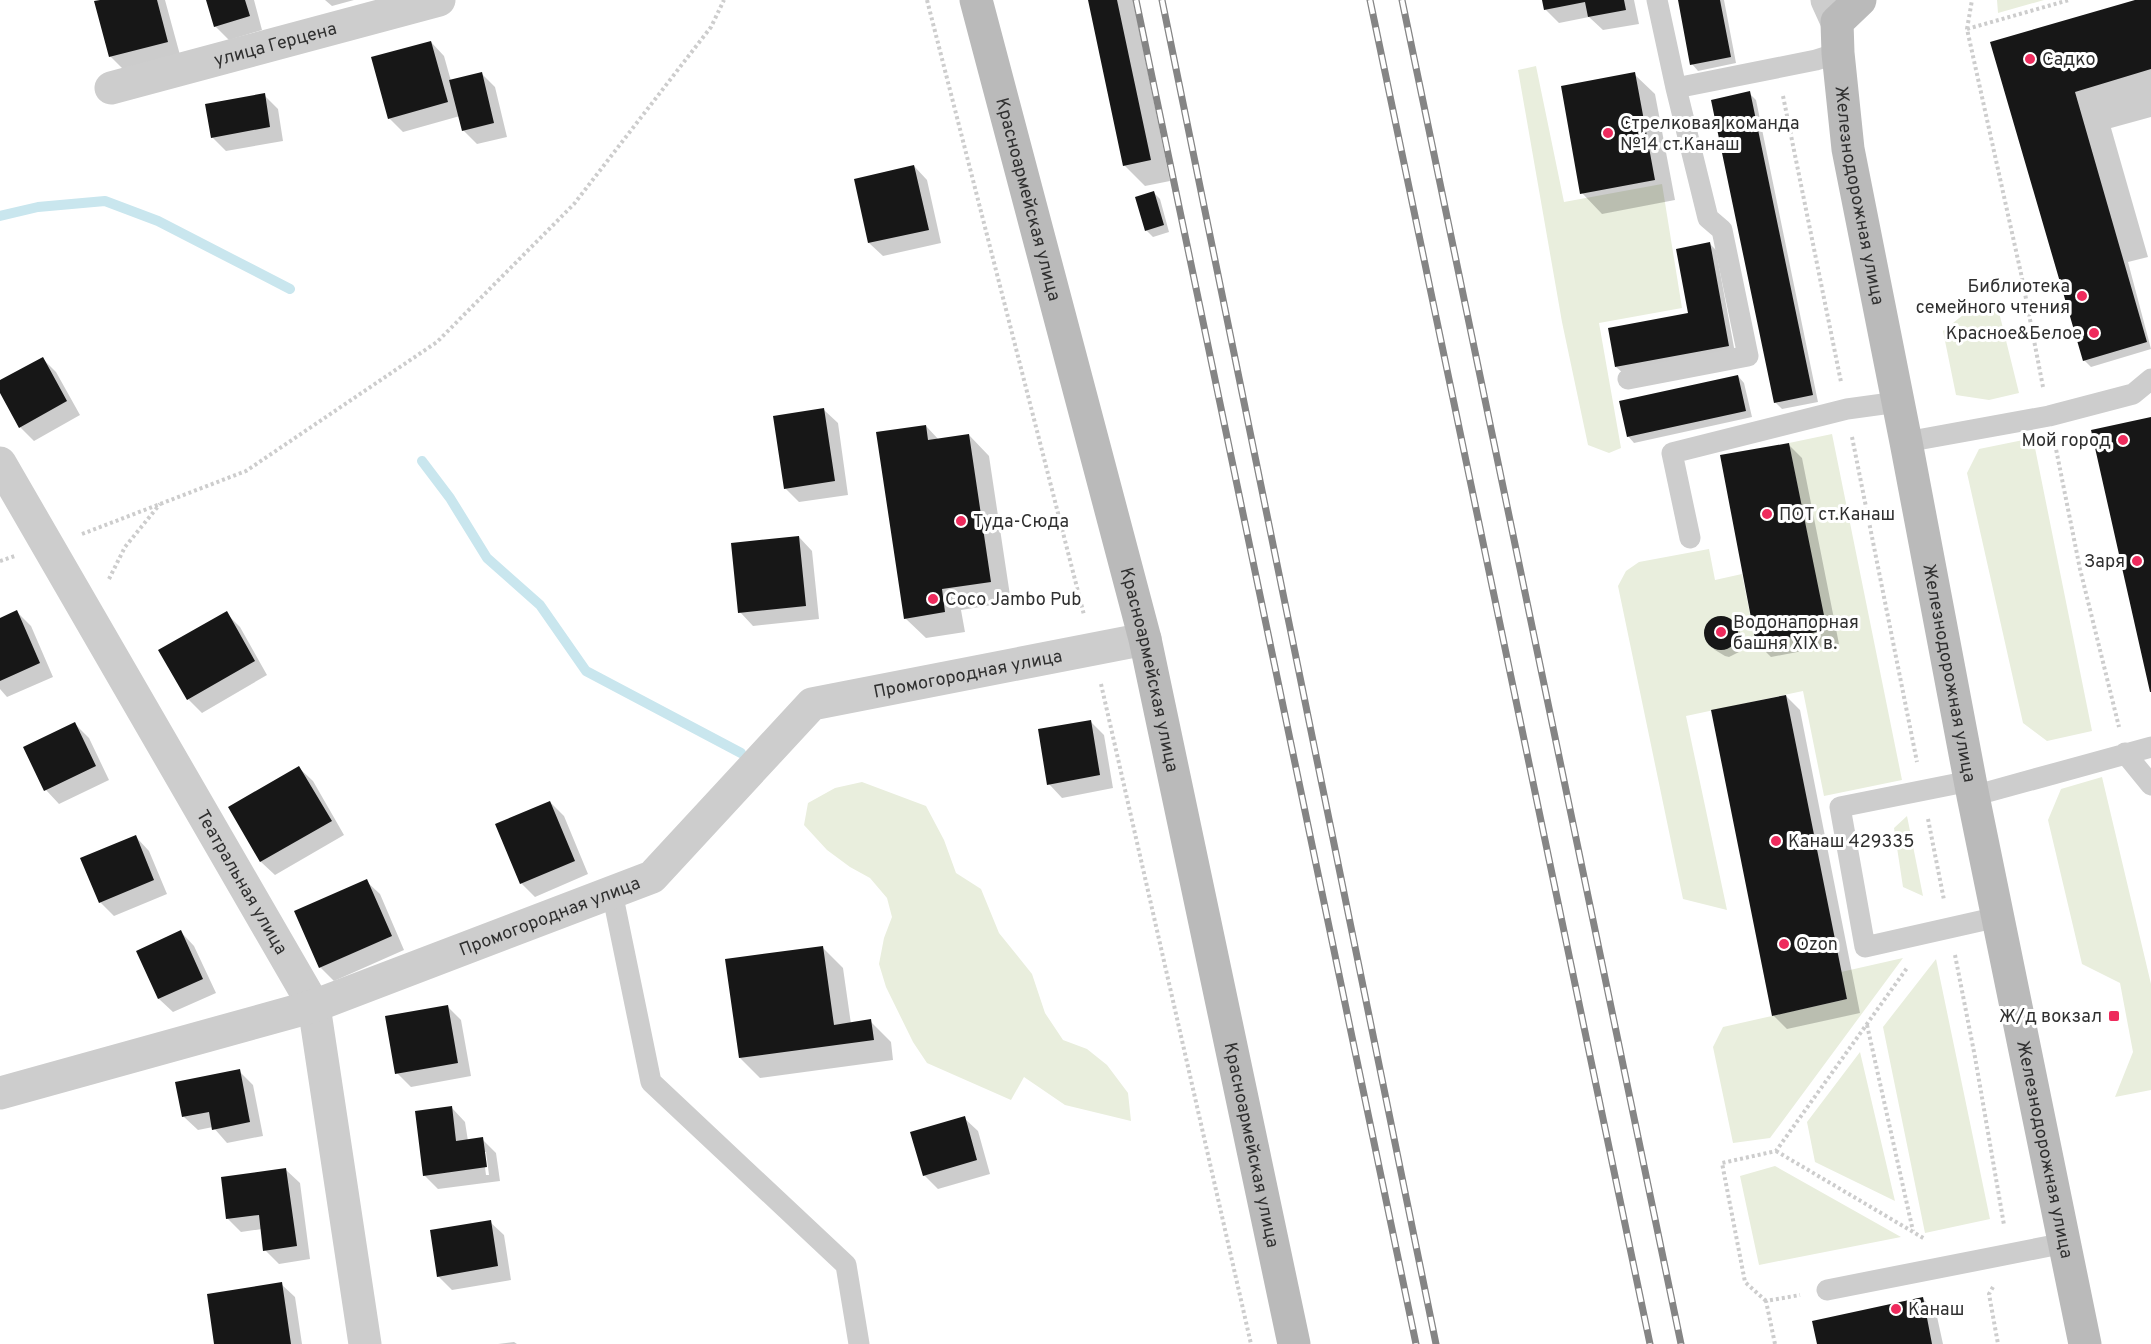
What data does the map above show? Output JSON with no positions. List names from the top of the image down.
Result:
{
  "streets": {
    "main road": ["Железнодорожная улица", "Красноармейская улица"],
    "street": ["улица Герцена", "Промогородная улица", "Театральная улица"]
  },
  "crossings": [
    ["Красноармейская улица", "Промогородная улица"],
    ["Промогородная улица", "Театральная улица"]
  ],
  "places": {
    "other": [
      "Садко",
      "Стрелковая команда №14 ст.Канаш",
      "Библиотека семейного чтения",
      "Красное&Белое",
      "Мой город",
      "ПОТ ст.Канаш",
      "Туда-Сюда",
      "Заря",
      "Coco Jambo Pub",
      "Водонапорная башня XIX в.",
      "Канаш 429335",
      "Ozon",
      "Канаш"
    ],
    "transit": ["Ж/д вокзал"]
  }
}
